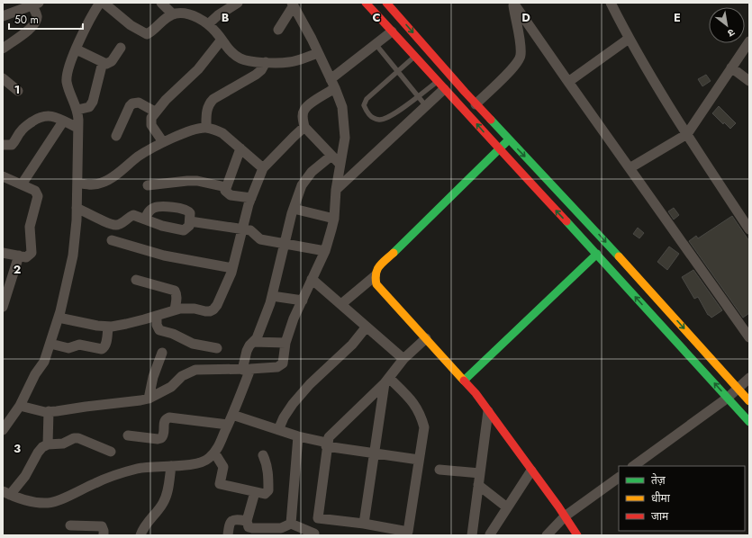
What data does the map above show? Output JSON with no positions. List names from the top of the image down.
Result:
{
  "legend": ["तेज़", "धीमा", "जाम"],
  "scale_bar": "50 m",
  "north": "bottom right",
  "grid": {
    "columns": [
      "B",
      "C",
      "D",
      "E"
    ],
    "rows": ["1", "2", "3"]
  }
}
